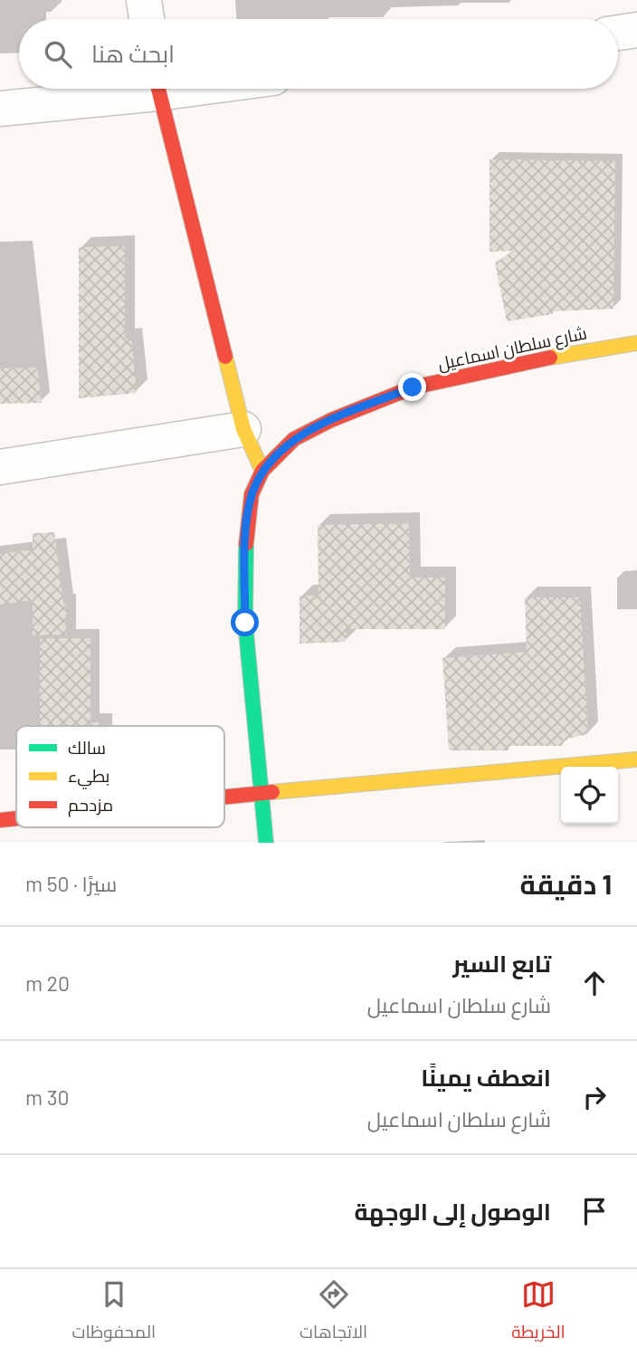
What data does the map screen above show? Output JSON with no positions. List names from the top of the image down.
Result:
{
  "streets": {
    "street": ["شارع سلطان اسماعيل"]
  },
  "legend": ["سالك", "بطيء", "مزدحم"],
  "page": {
    "search": "ابحث هنا",
    "heading": ["1 دقيقة", "سيرًا · 50 m"],
    "list": [
      ["تابع السير", "شارع سلطان اسماعيل", "20 m"],
      ["انعطف يمينًا", "شارع سلطان اسماعيل", "30 m"],
      "الوصول إلى الوجهة"
    ],
    "nav": ["الخريطة", "الاتجاهات", "المحفوظات"]
  }
}
